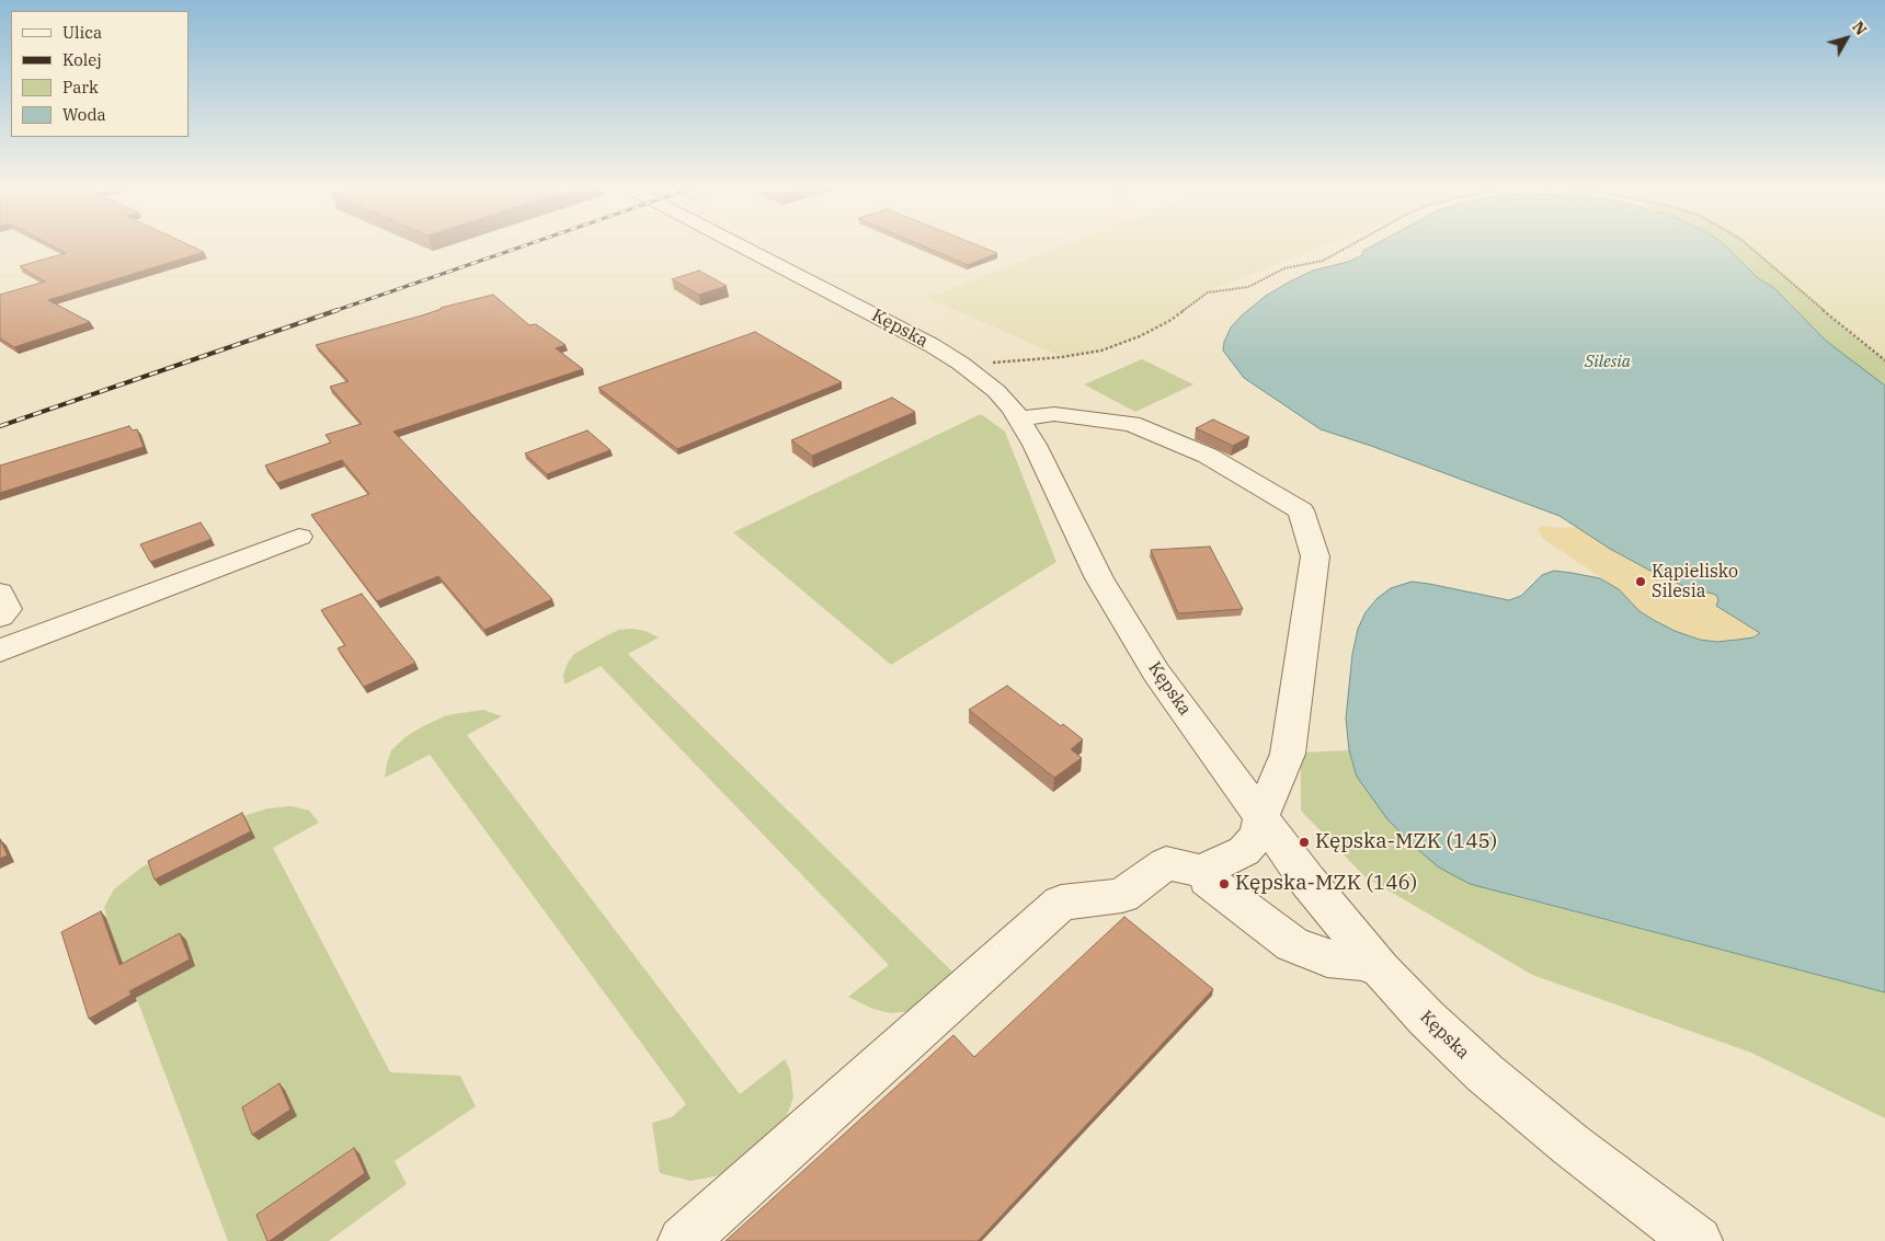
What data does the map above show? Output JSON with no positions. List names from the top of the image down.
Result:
{
  "streets": {
    "street": ["Kępska"]
  },
  "water": ["Silesia"],
  "places": ["Kąpielisko Silesia", "Kępska-MZK (145)", "Kępska-MZK (146)"],
  "legend": [
    "Ulica",
    "Kolej",
    "Park",
    "Woda"
  ],
  "north": "top right"
}
